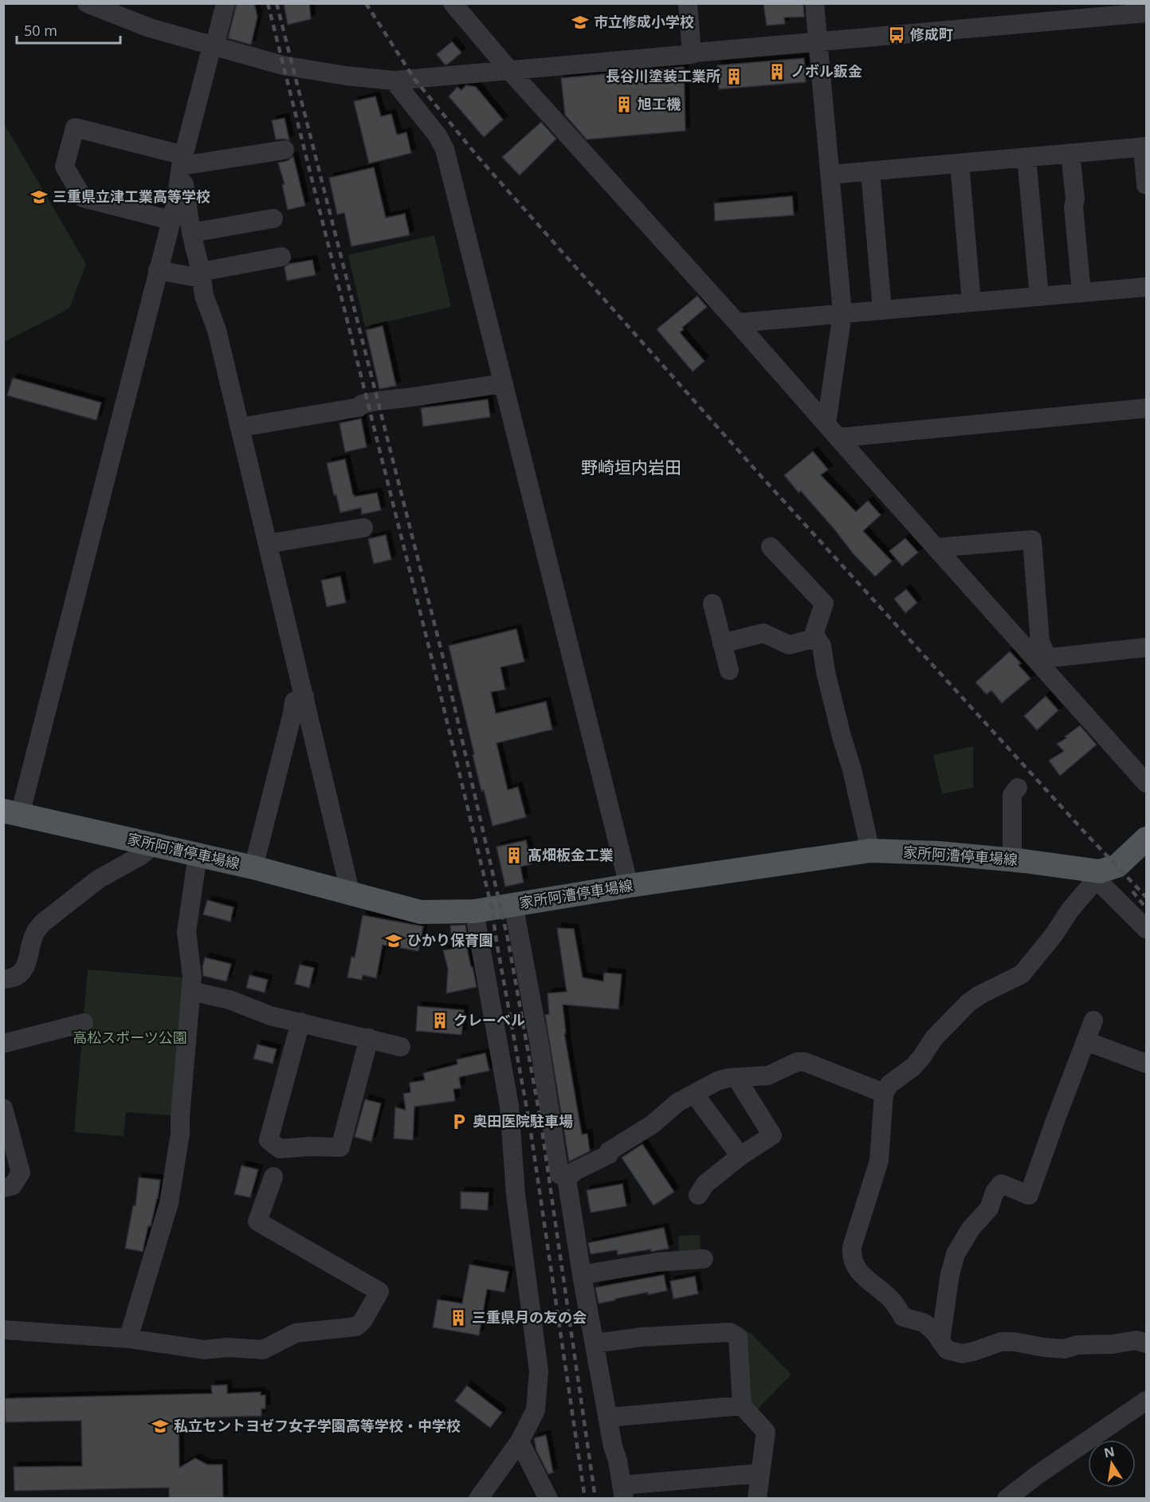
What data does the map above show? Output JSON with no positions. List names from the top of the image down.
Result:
{
  "streets": {
    "main road": ["家所阿漕停車場線"]
  },
  "districts": ["野崎垣内岩田"],
  "parks": ["高松スポーツ公園"],
  "places": {
    "school or university": [
      "市立修成小学校",
      "三重県立津工業高等学校",
      "ひかり保育園",
      "私立セントヨゼフ女子学園高等学校・中学校"
    ],
    "bus stop": ["修成町"],
    "building": [
      "ノボル鈑金",
      "長谷川塗装工業所",
      "旭工機",
      "髙畑板金工業",
      "クレーベル",
      "三重県月の友の会"
    ],
    "parking": ["奥田医院駐車場"]
  },
  "scale_bar": "50 m",
  "north": "top"
}
